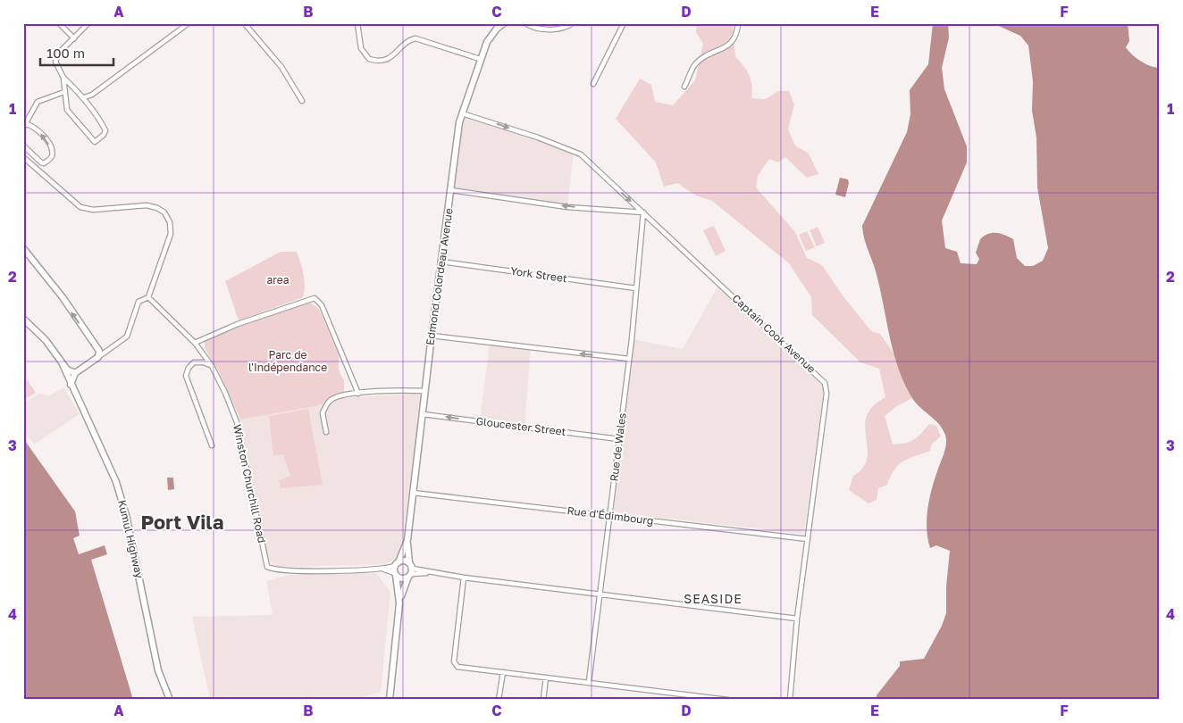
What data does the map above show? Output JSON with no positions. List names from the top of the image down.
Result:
{
  "streets": {
    "street": [
      "York Street",
      "Edmond Colordeau Avenue",
      "Captain Cook Avenue",
      "Gloucester Street",
      "Rue de Wales",
      "Winston Churchill Road",
      "Rue d'Édimbourg",
      "Kumul Highway"
    ]
  },
  "crossings": [
    ["York Street", "Edmond Colordeau Avenue"],
    ["York Street", "Rue de Wales"],
    ["Edmond Colordeau Avenue", "Captain Cook Avenue"],
    ["Edmond Colordeau Avenue", "Gloucester Street"],
    ["Edmond Colordeau Avenue", "Rue d'Édimbourg"],
    ["Captain Cook Avenue", "Rue de Wales"],
    ["Captain Cook Avenue", "Rue d'Édimbourg"],
    ["Gloucester Street", "Rue de Wales"],
    ["Rue de Wales", "Rue d'Édimbourg"]
  ],
  "one_way": ["Gloucester Street"],
  "districts": ["Port Vila", "SEASIDE"],
  "parks": ["area", "Parc de l'Indépendance"],
  "scale_bar": "100 m",
  "grid": {
    "columns": [
      "A",
      "B",
      "C",
      "D",
      "E",
      "F"
    ],
    "rows": [
      "1",
      "2",
      "3",
      "4"
    ]
  }
}
